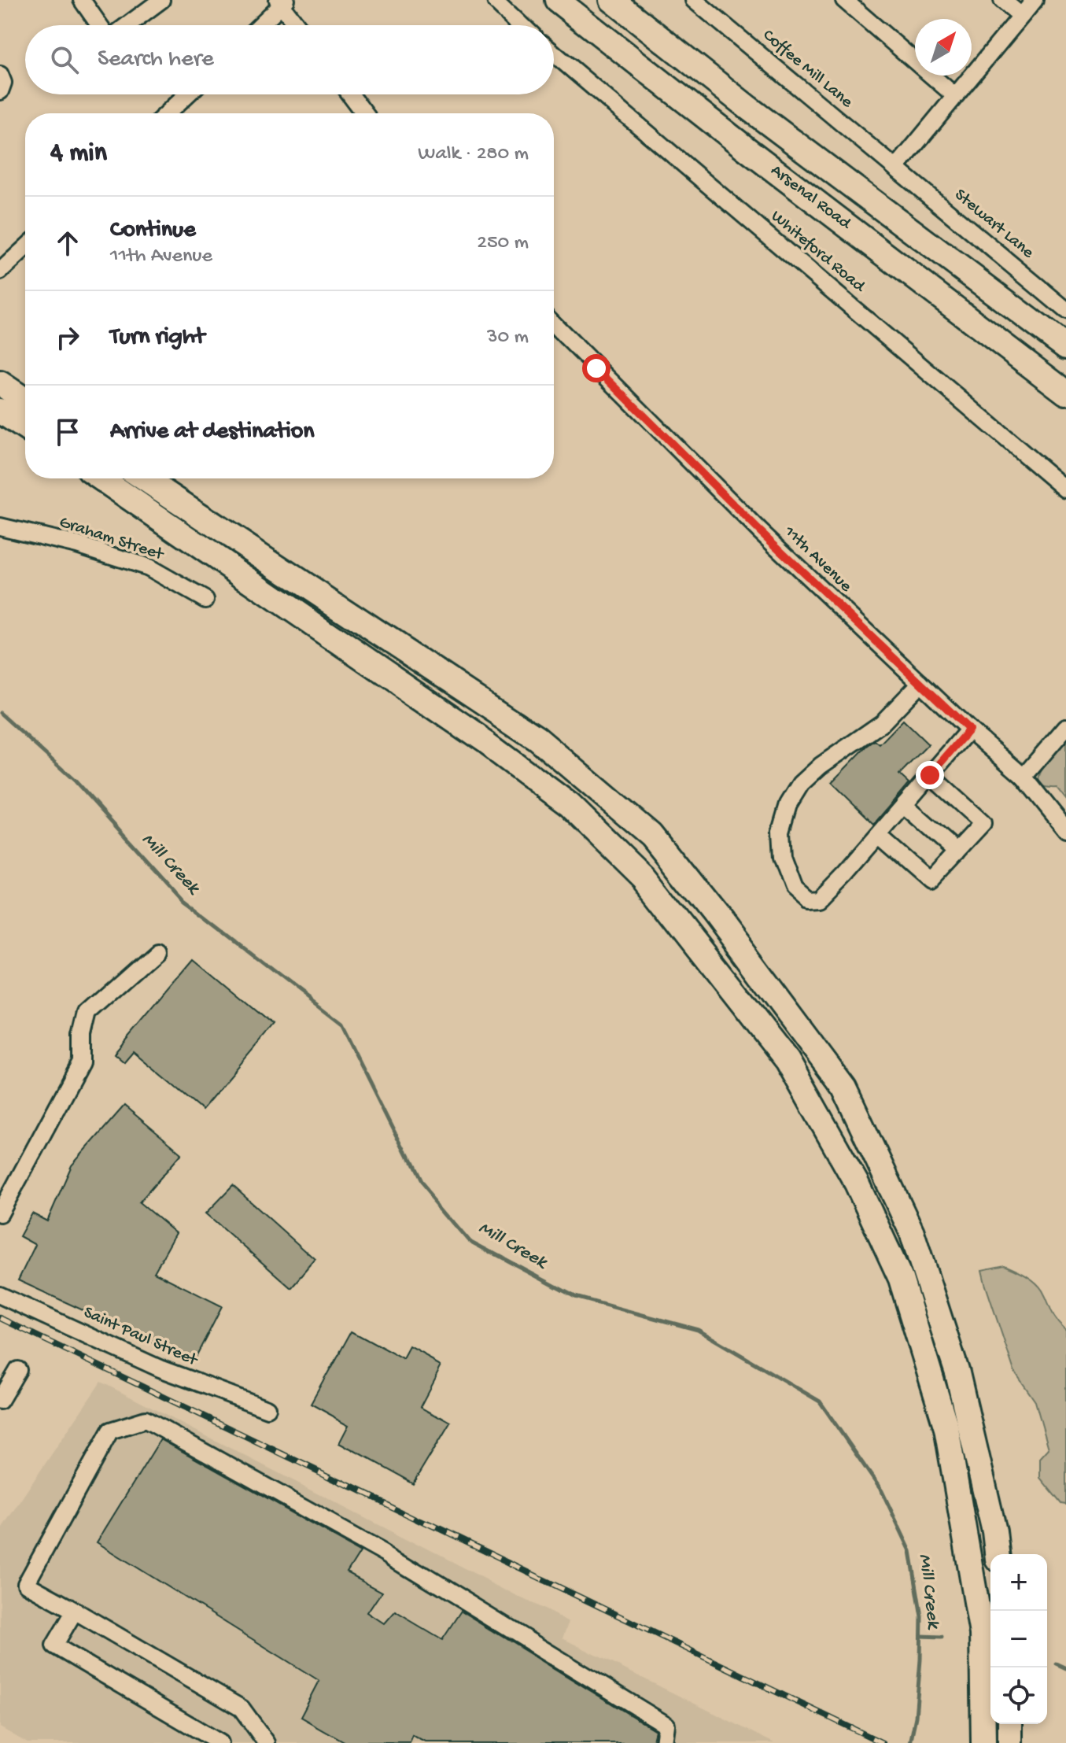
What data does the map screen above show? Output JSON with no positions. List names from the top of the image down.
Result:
{
  "streets": {
    "highway": ["Arsenal Road"],
    "street": [
      "Coffee Mill Lane",
      "Stewart Lane",
      "Whiteford Road",
      "Graham Street",
      "11th Avenue",
      "Saint Paul Street"
    ]
  },
  "crossings": [
    ["Coffee Mill Lane", "Stewart Lane"]
  ],
  "water": ["Mill Creek"],
  "north": "top right",
  "page": {
    "search": "Search here",
    "heading": ["4 min", "Walk · 280 m"],
    "list": [
      ["Continue", "11th Avenue", "250 m"],
      ["Turn right", "30 m"],
      "Arrive at destination"
    ],
    "map_buttons": ["+", "−"]
  }
}
